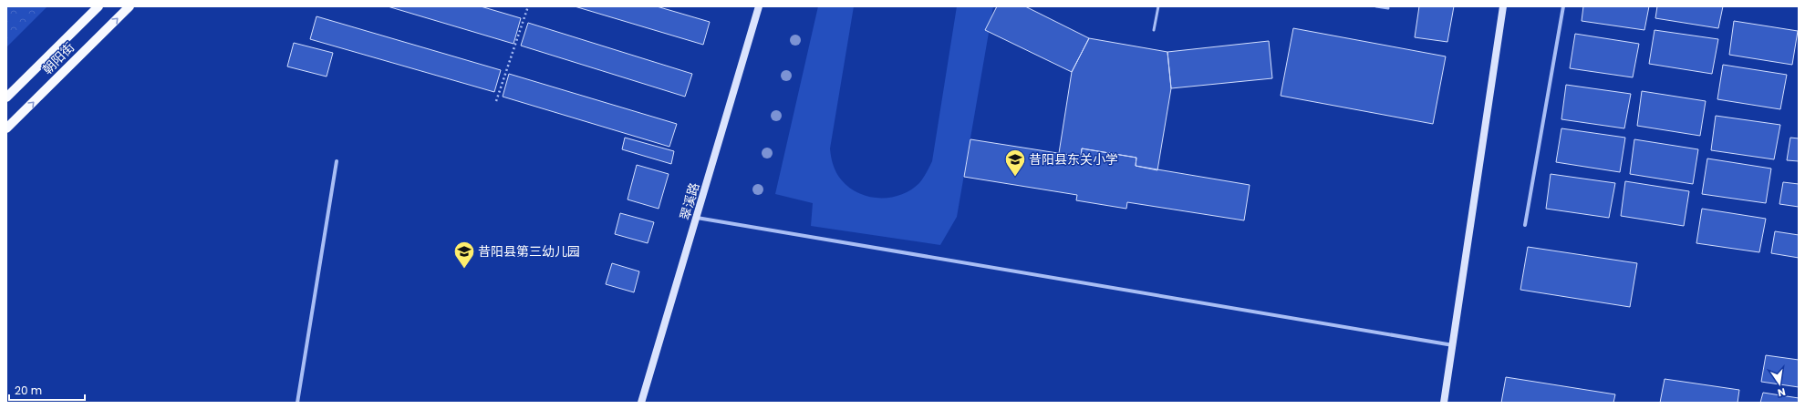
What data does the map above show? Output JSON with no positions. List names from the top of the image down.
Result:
{
  "streets": {
    "main road": ["朝阳街"],
    "street": ["翠溪路"]
  },
  "places": {
    "school or university": ["昔阳县东关小学", "昔阳县第三幼儿园"]
  },
  "scale_bar": "20 m",
  "north": "bottom"
}
